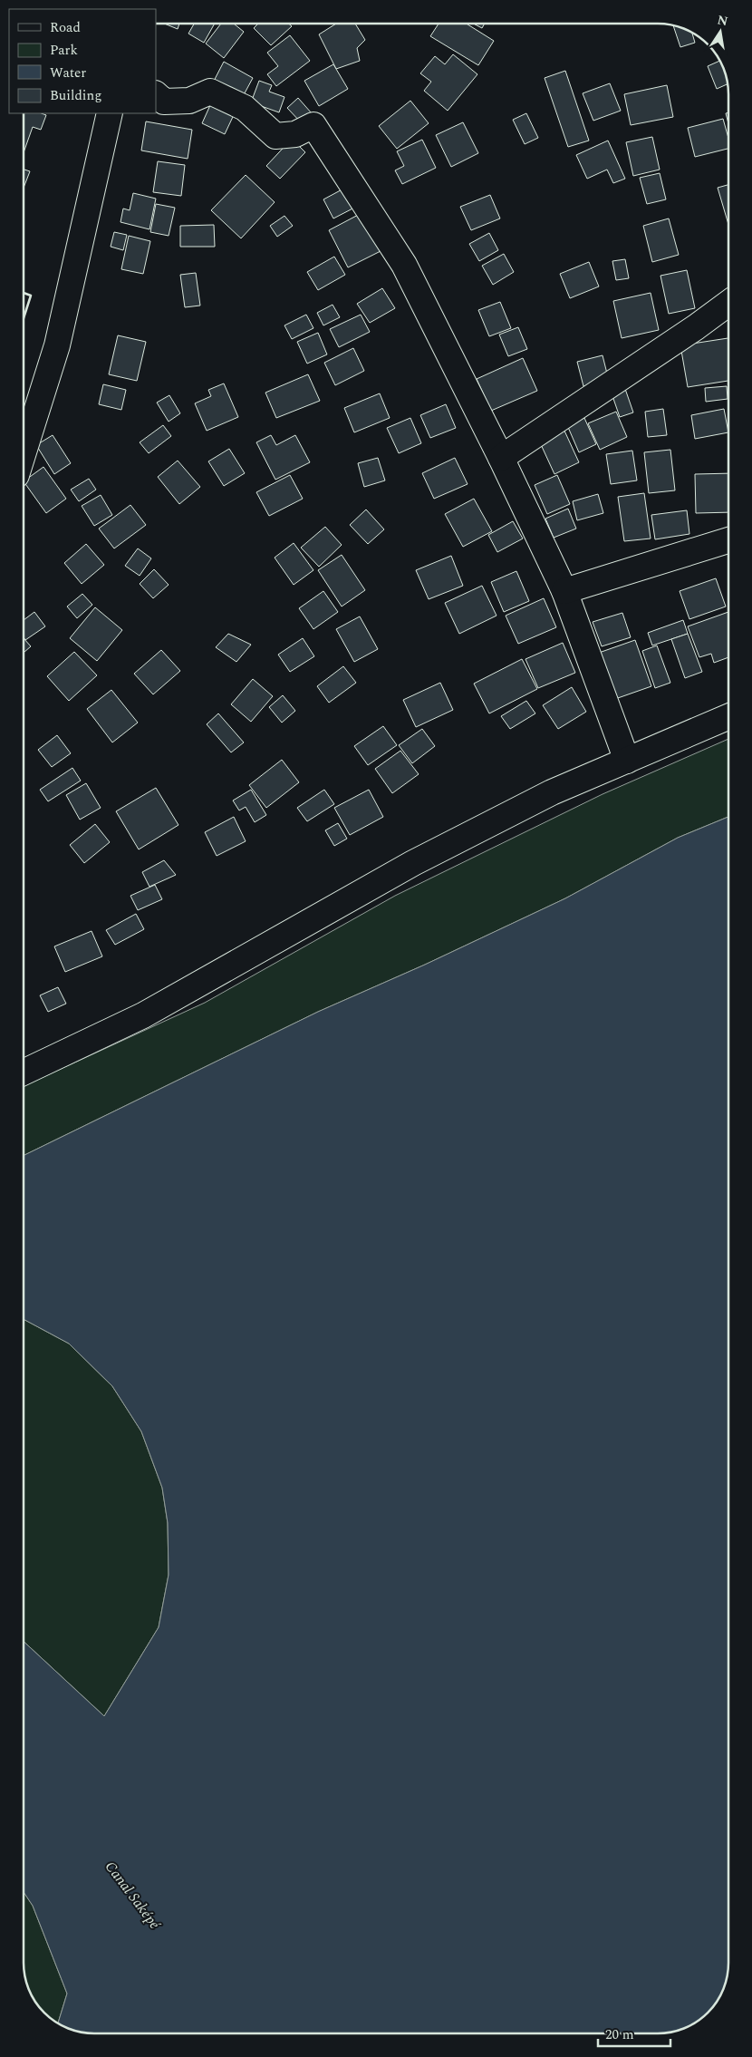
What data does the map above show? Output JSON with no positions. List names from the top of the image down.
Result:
{
  "water": ["Canal Saképé"],
  "legend": [
    "Road",
    "Park",
    "Water",
    "Building"
  ],
  "scale_bar": "20 m",
  "north": "top"
}
